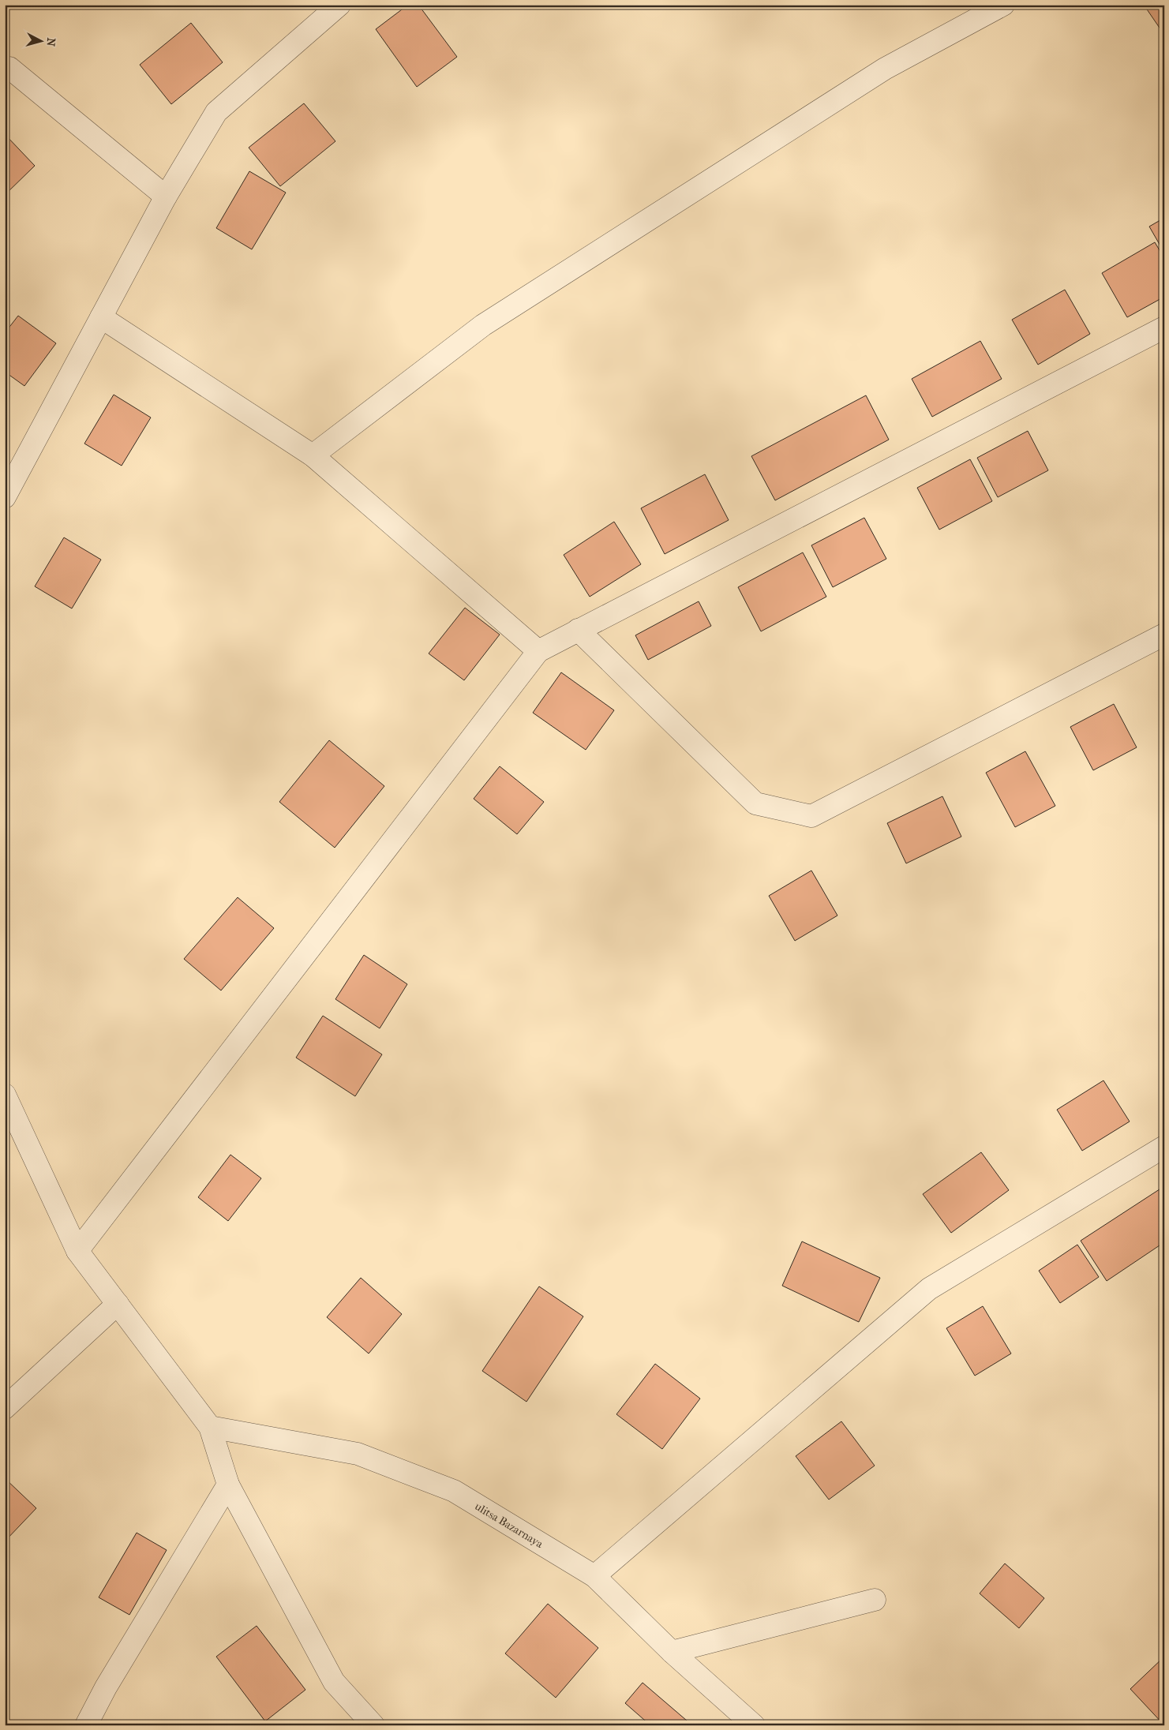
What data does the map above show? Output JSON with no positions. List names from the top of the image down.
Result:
{
  "streets": {
    "street": ["ulitsa Bazarnaya"]
  },
  "north": "right"
}
